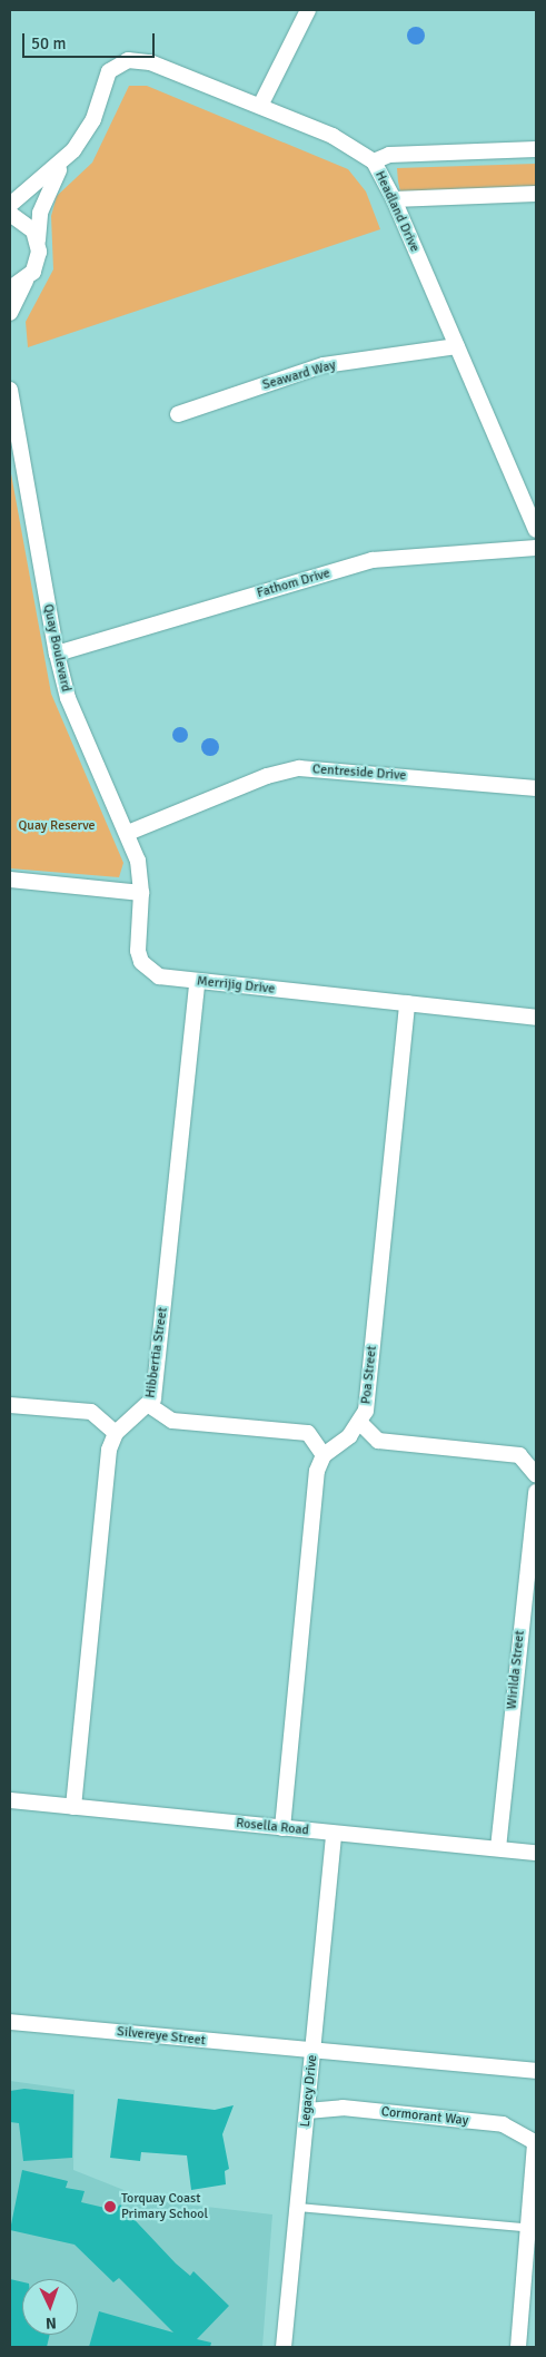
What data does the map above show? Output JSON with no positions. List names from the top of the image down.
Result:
{
  "streets": {
    "street": [
      "Headland Drive",
      "Seaward Way",
      "Fathom Drive",
      "Quay Boulevard",
      "Centreside Drive",
      "Merrijig Drive",
      "Hibbertia Street",
      "Poa Street",
      "Wirilda Street",
      "Rosella Road",
      "Silvereye Street",
      "Legacy Drive",
      "Cormorant Way"
    ]
  },
  "crossings": [
    ["Headland Drive", "Seaward Way"],
    ["Fathom Drive", "Quay Boulevard"],
    ["Quay Boulevard", "Centreside Drive"],
    ["Quay Boulevard", "Merrijig Drive"],
    ["Merrijig Drive", "Hibbertia Street"],
    ["Merrijig Drive", "Poa Street"],
    ["Wirilda Street", "Rosella Road"],
    ["Rosella Road", "Legacy Drive"],
    ["Silvereye Street", "Legacy Drive"],
    ["Legacy Drive", "Cormorant Way"]
  ],
  "parks": ["Quay Reserve"],
  "places": ["Torquay Coast Primary School"],
  "scale_bar": "50 m",
  "north": "bottom"
}
